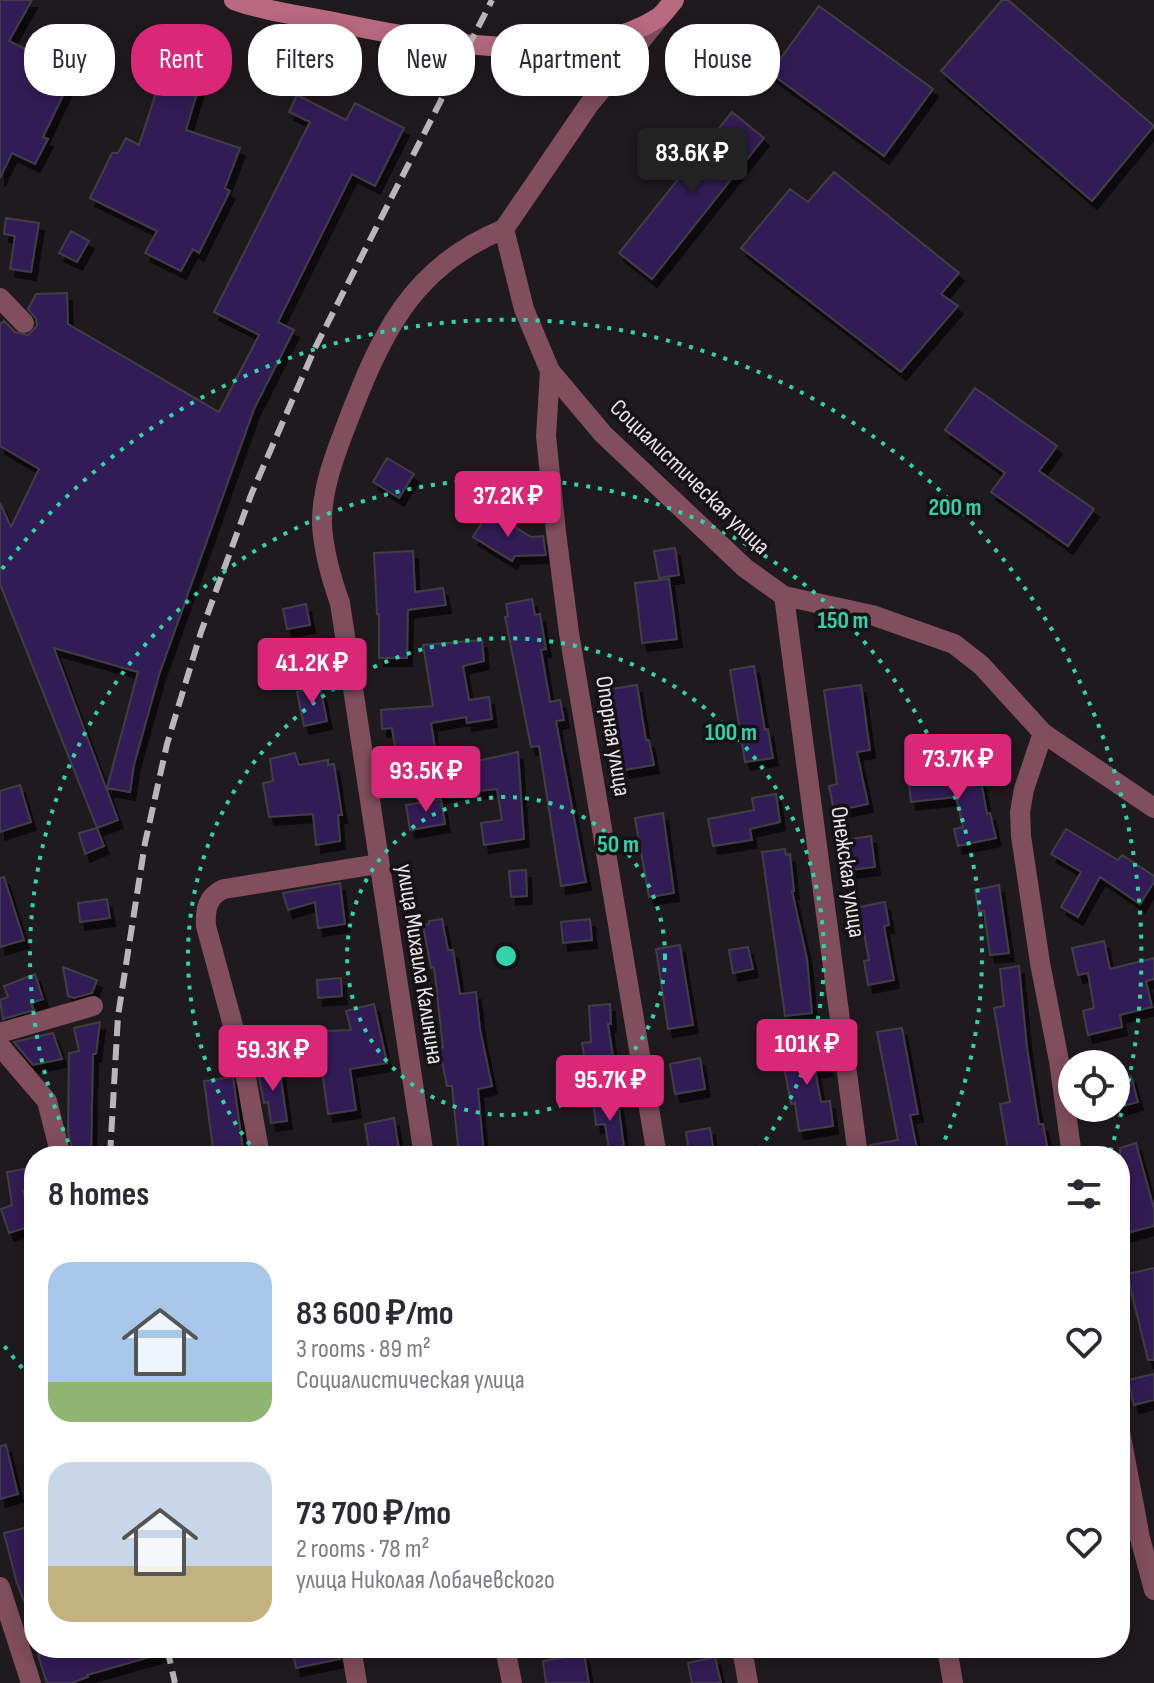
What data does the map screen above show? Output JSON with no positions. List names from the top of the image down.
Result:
{
  "streets": {
    "street": [
      "Социалистическая улица",
      "Опорная улица",
      "Онежская улица",
      "улица Михаила Калинина"
    ]
  },
  "crossings": [
    ["Социалистическая улица", "Опорная улица"],
    ["Социалистическая улица", "Онежская улица"],
    ["Социалистическая улица", "улица Михаила Калинина"]
  ],
  "page": {
    "chip": [
      "Buy",
      "Rent",
      "Filters",
      "New",
      "Apartment",
      "House"
    ],
    "price": [
      "83.6K ₽",
      "37.2K ₽",
      "41.2K ₽",
      "73.7K ₽",
      "93.5K ₽",
      "101K ₽",
      "59.3K ₽",
      "95.7K ₽"
    ],
    "heading": "8 homes",
    "list": [
      {
        "name": "83 600 ₽/mo",
        "note": "3 rooms · 89 m² · Социалистическая улица"
      },
      {
        "name": "73 700 ₽/mo",
        "note": "2 rooms · 78 m² · улица Николая Лобачевского"
      }
    ]
  },
  "rings": [
    "200 m",
    "150 m",
    "100 m",
    "50 m"
  ]
}
